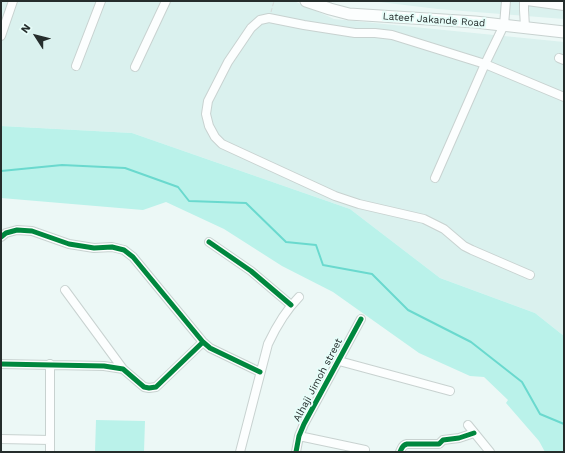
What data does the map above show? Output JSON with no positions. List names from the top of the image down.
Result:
{
  "streets": {
    "main road": ["Lateef Jakande Road"],
    "street": ["Alhaji Jimoh street"]
  },
  "north": "top left"
}
